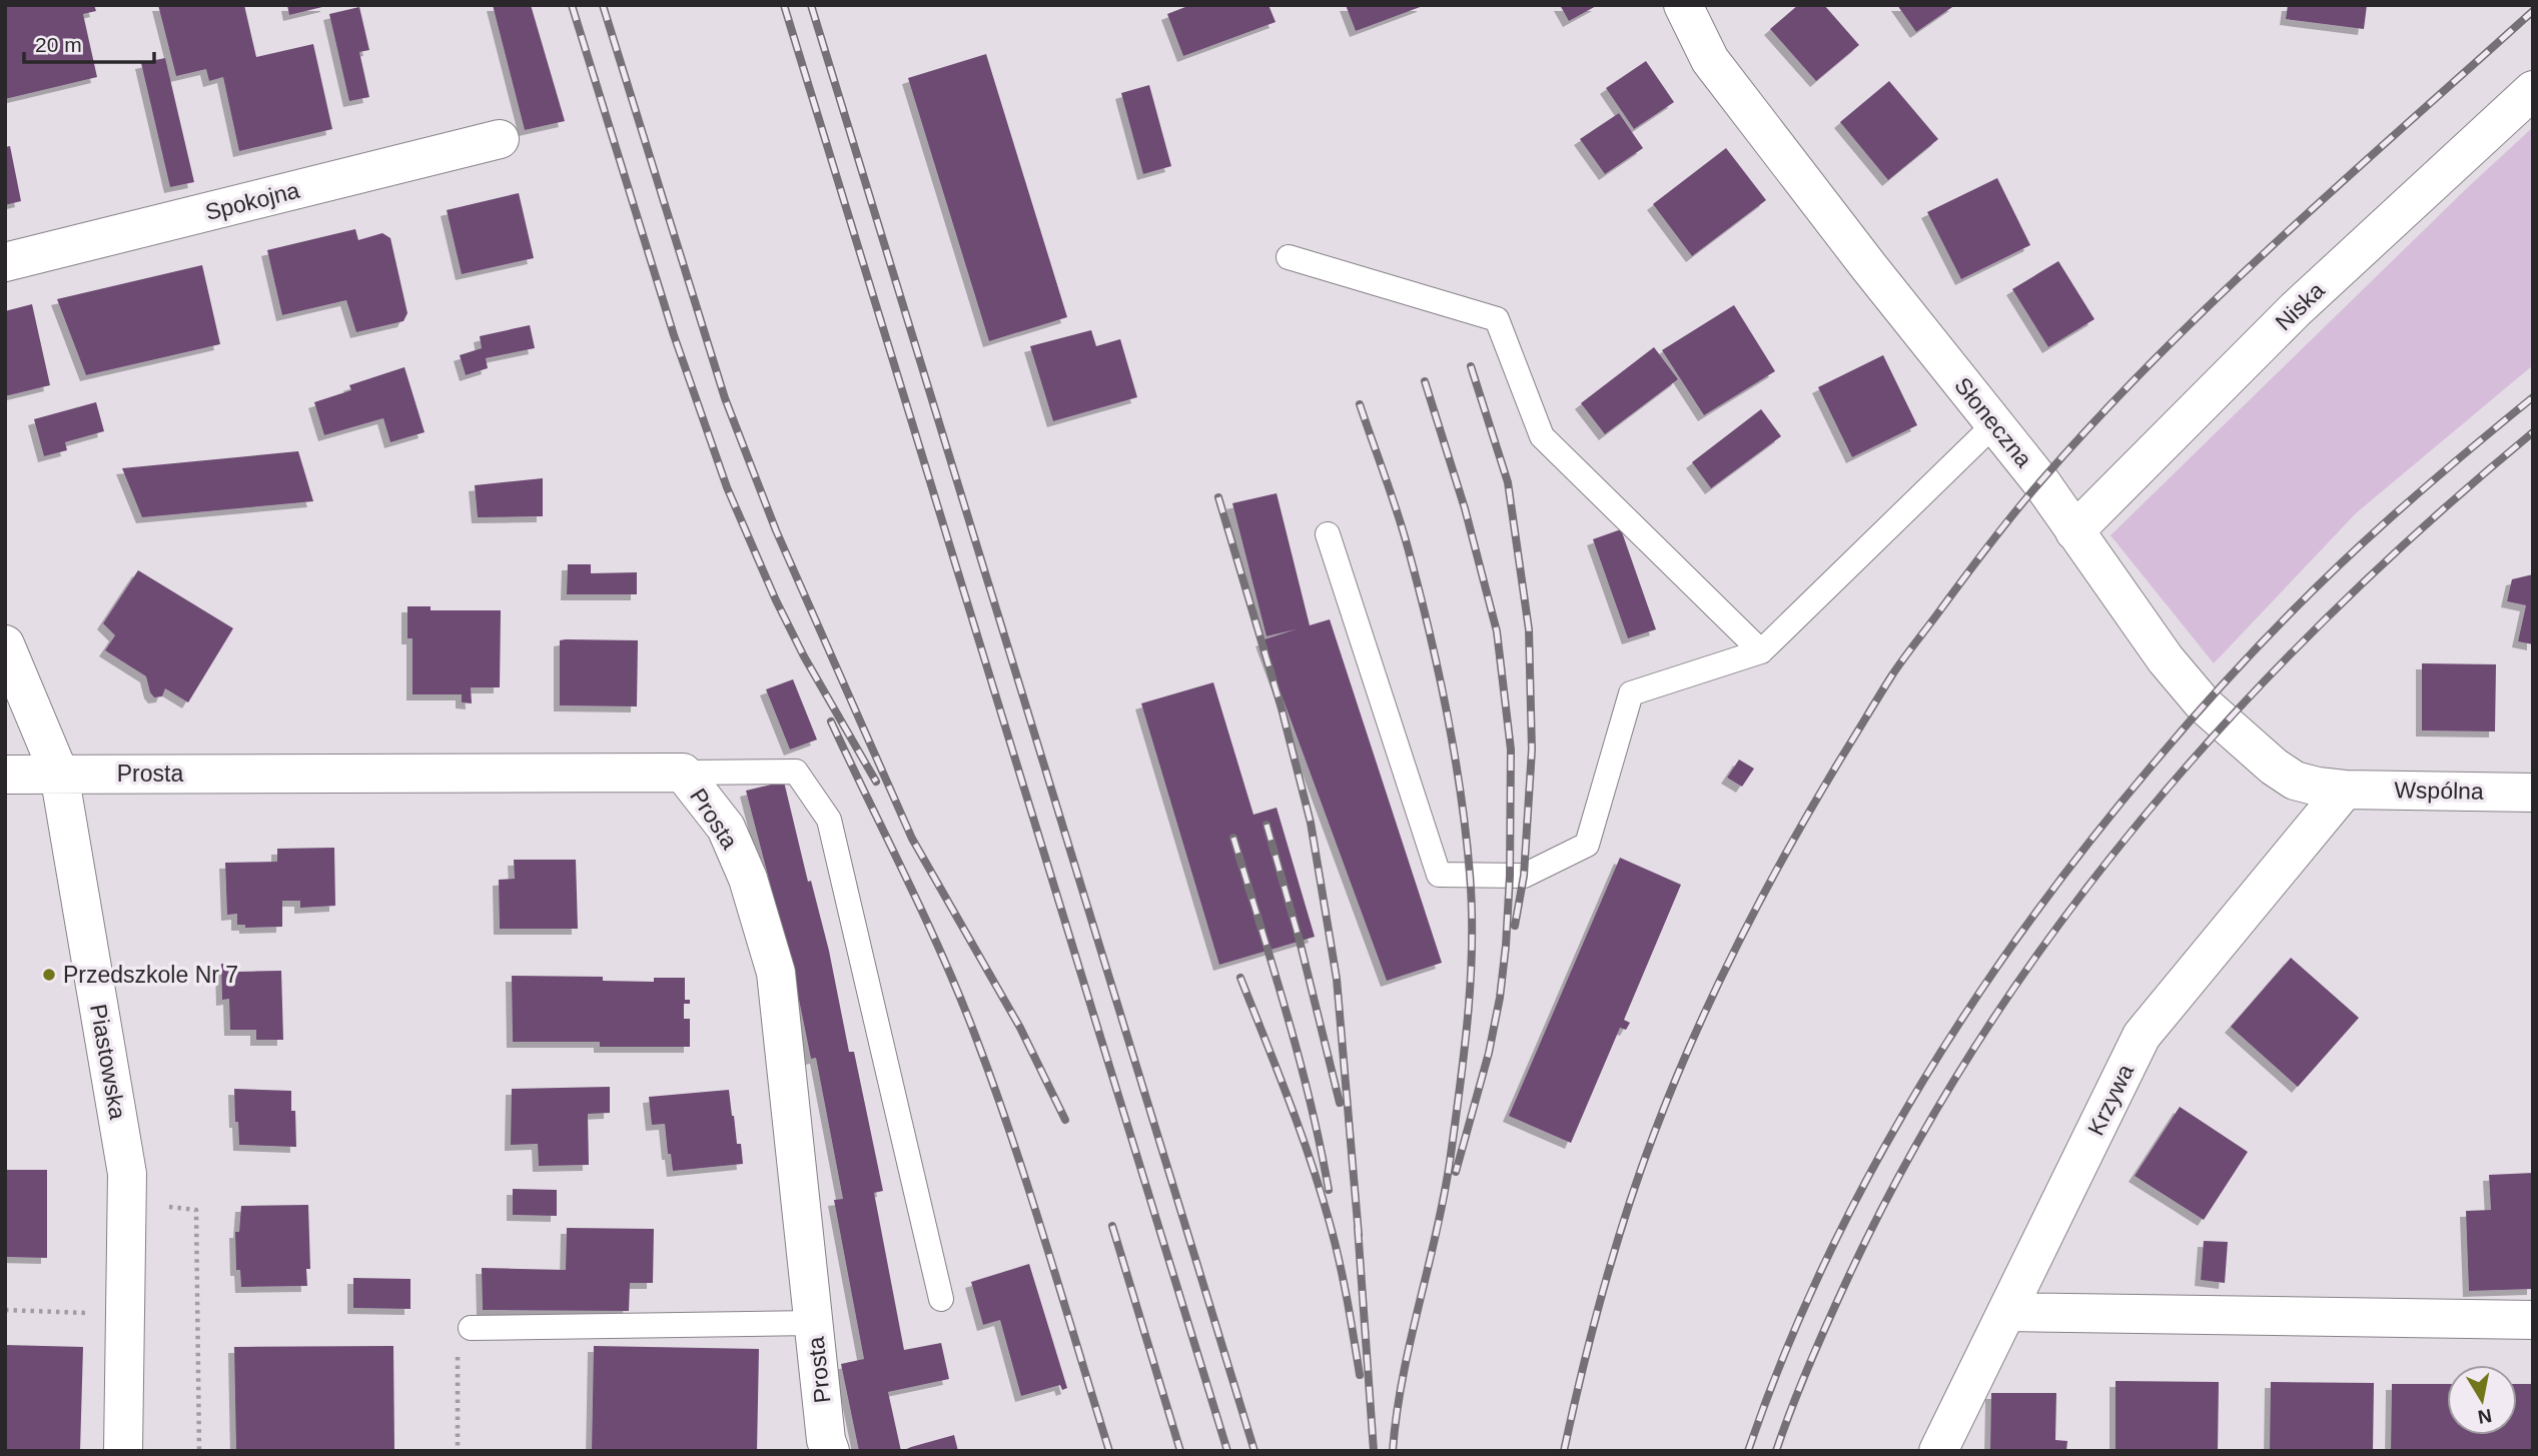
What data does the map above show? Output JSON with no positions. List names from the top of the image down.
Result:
{
  "streets": {
    "street": [
      "Spokojna",
      "Niska",
      "Słoneczna",
      "Prosta",
      "Wspólna",
      "Piastowska",
      "Krzywa"
    ]
  },
  "crossings": [
    ["Niska", "Słoneczna"],
    ["Słoneczna", "Wspólna"],
    ["Słoneczna", "Krzywa"],
    ["Prosta", "Piastowska"],
    ["Wspólna", "Krzywa"]
  ],
  "places": ["Przedszkole Nr 7"],
  "scale_bar": "20 m",
  "north": "bottom"
}
